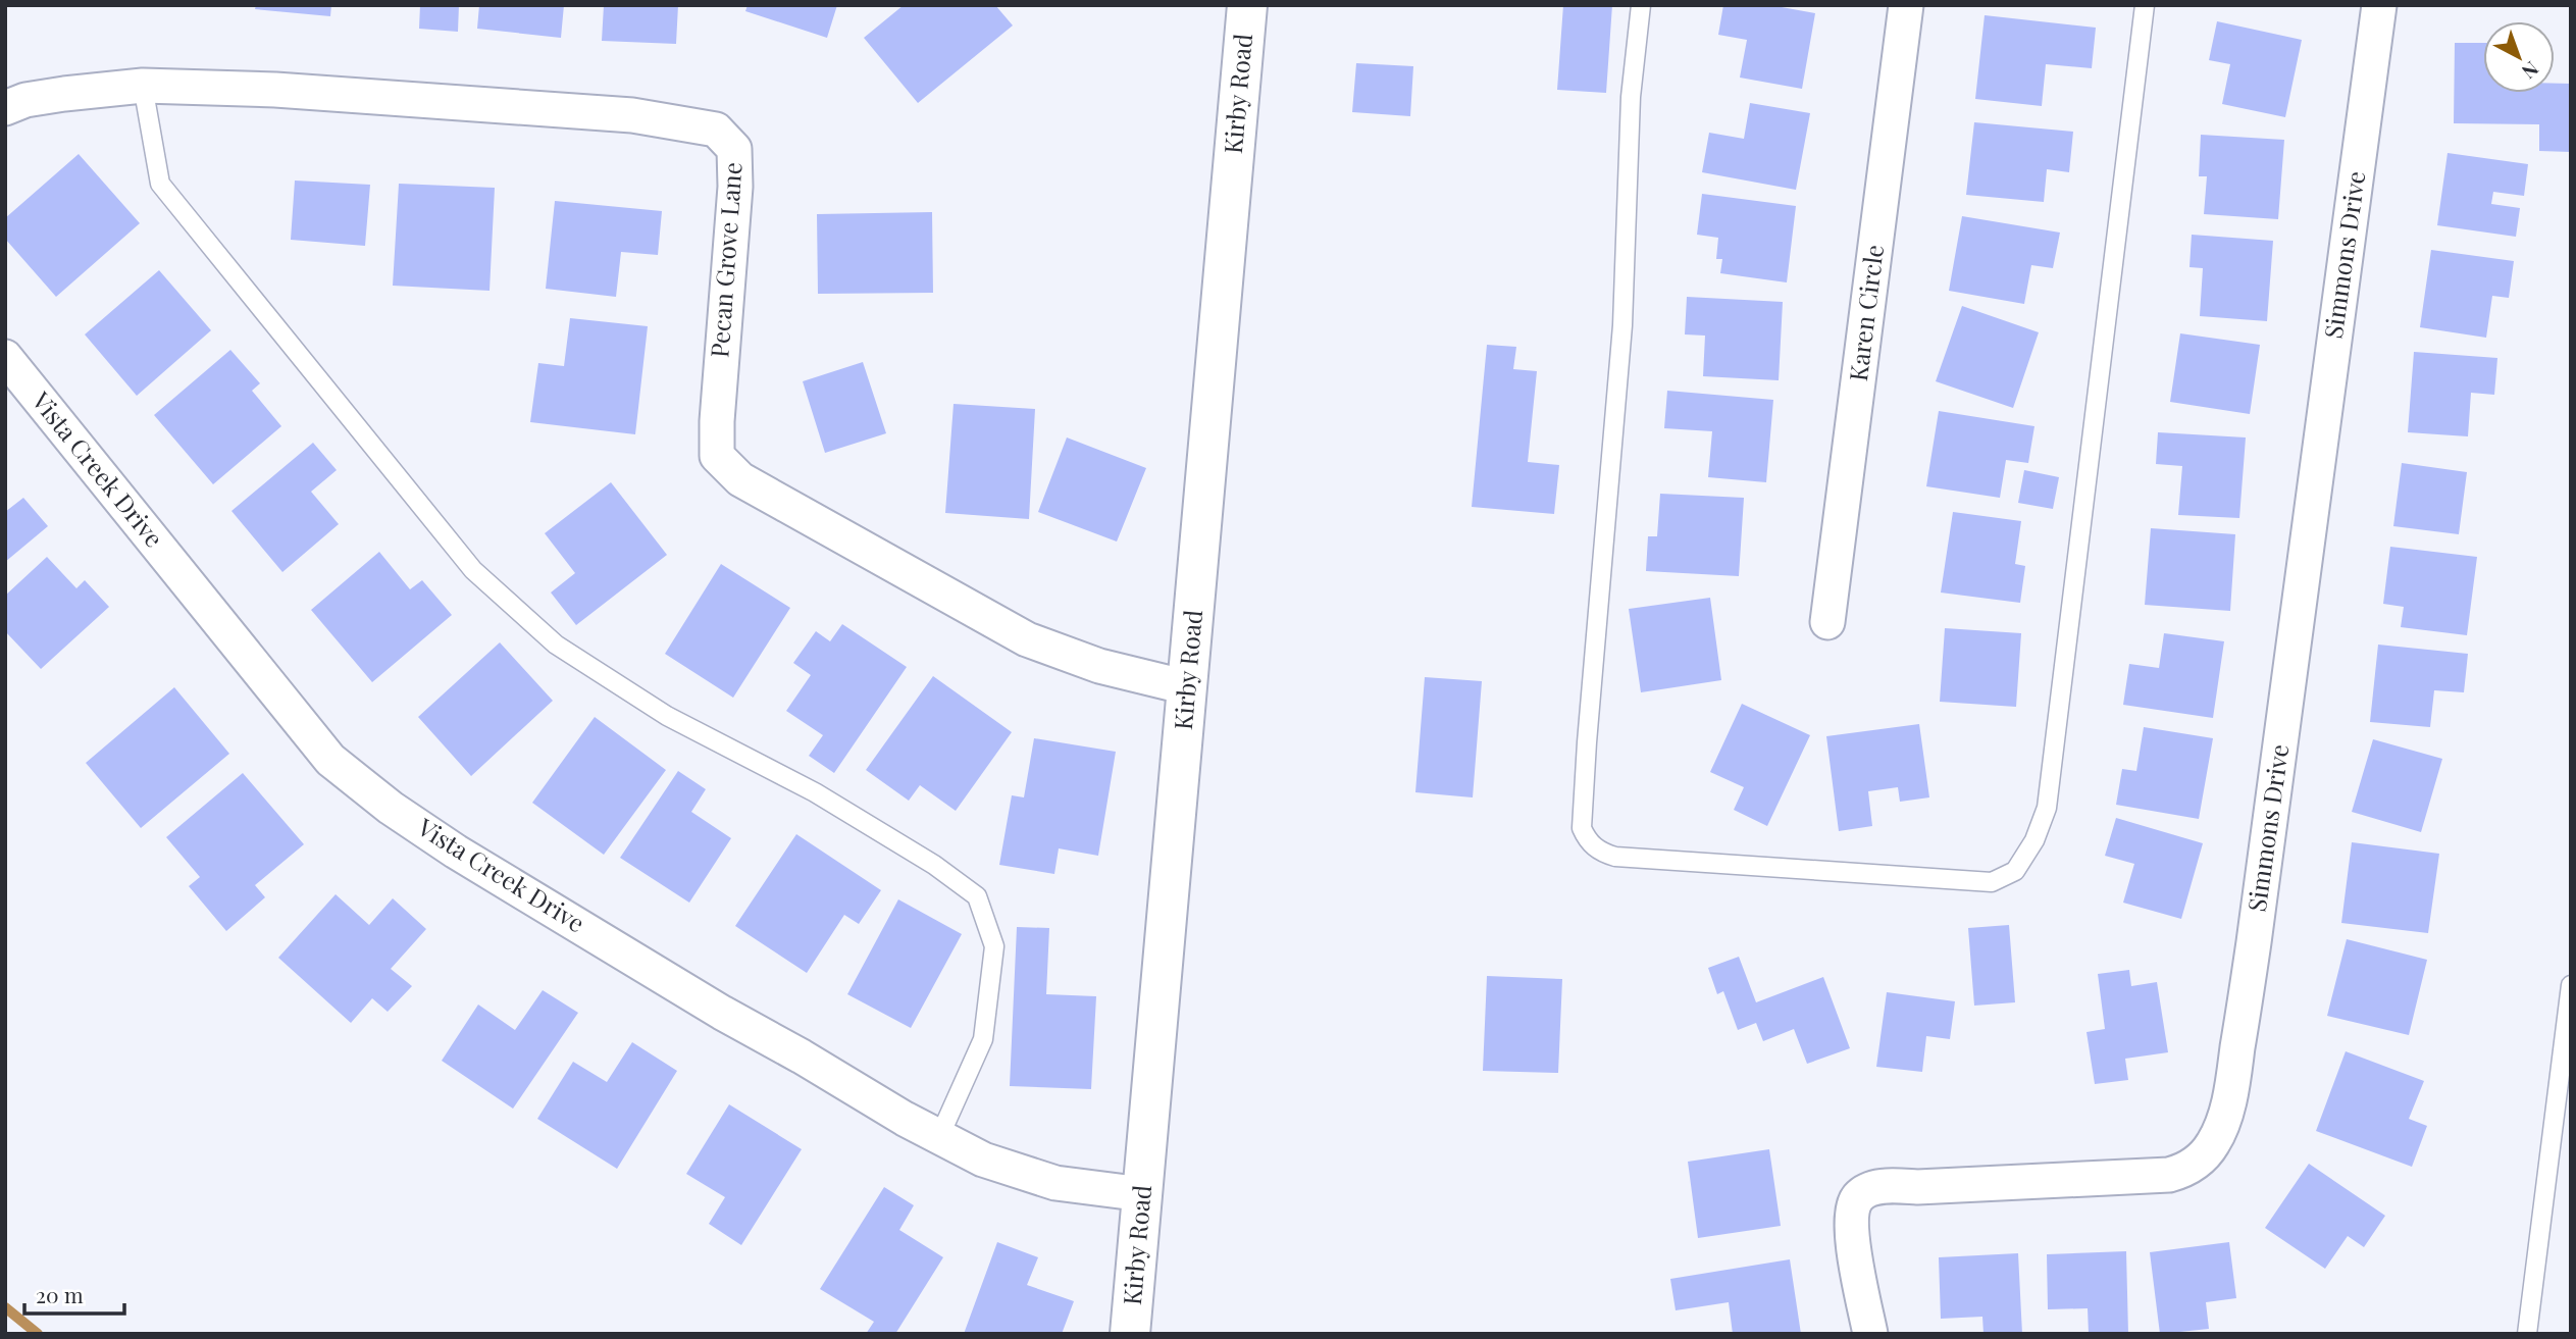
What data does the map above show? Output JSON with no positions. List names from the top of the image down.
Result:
{
  "streets": {
    "street": [
      "Kirby Road",
      "Simmons Drive",
      "Pecan Grove Lane",
      "Karen Circle",
      "Vista Creek Drive"
    ]
  },
  "crossings": [
    ["Kirby Road", "Pecan Grove Lane"],
    ["Kirby Road", "Vista Creek Drive"]
  ],
  "scale_bar": "20 m",
  "north": "bottom right"
}
